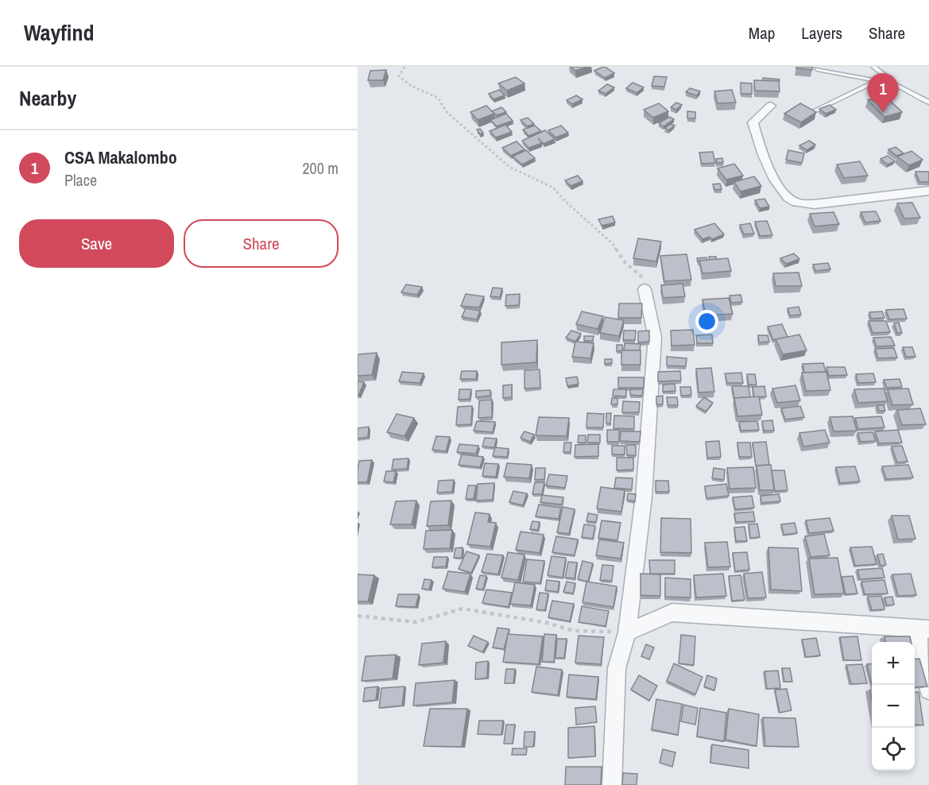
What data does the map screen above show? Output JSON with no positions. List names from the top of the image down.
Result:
{
  "page": {
    "header": "Wayfind",
    "nav": ["Map", "Layers", "Share"],
    "heading": "Nearby",
    "pins": "1",
    "list": [
      {
        "mark": "1",
        "name": "CSA Makalombo",
        "note": "Place",
        "value": "200 m"
      }
    ],
    "buttons": ["Save", "Share"],
    "map_buttons": ["+", "−"]
  }
}
